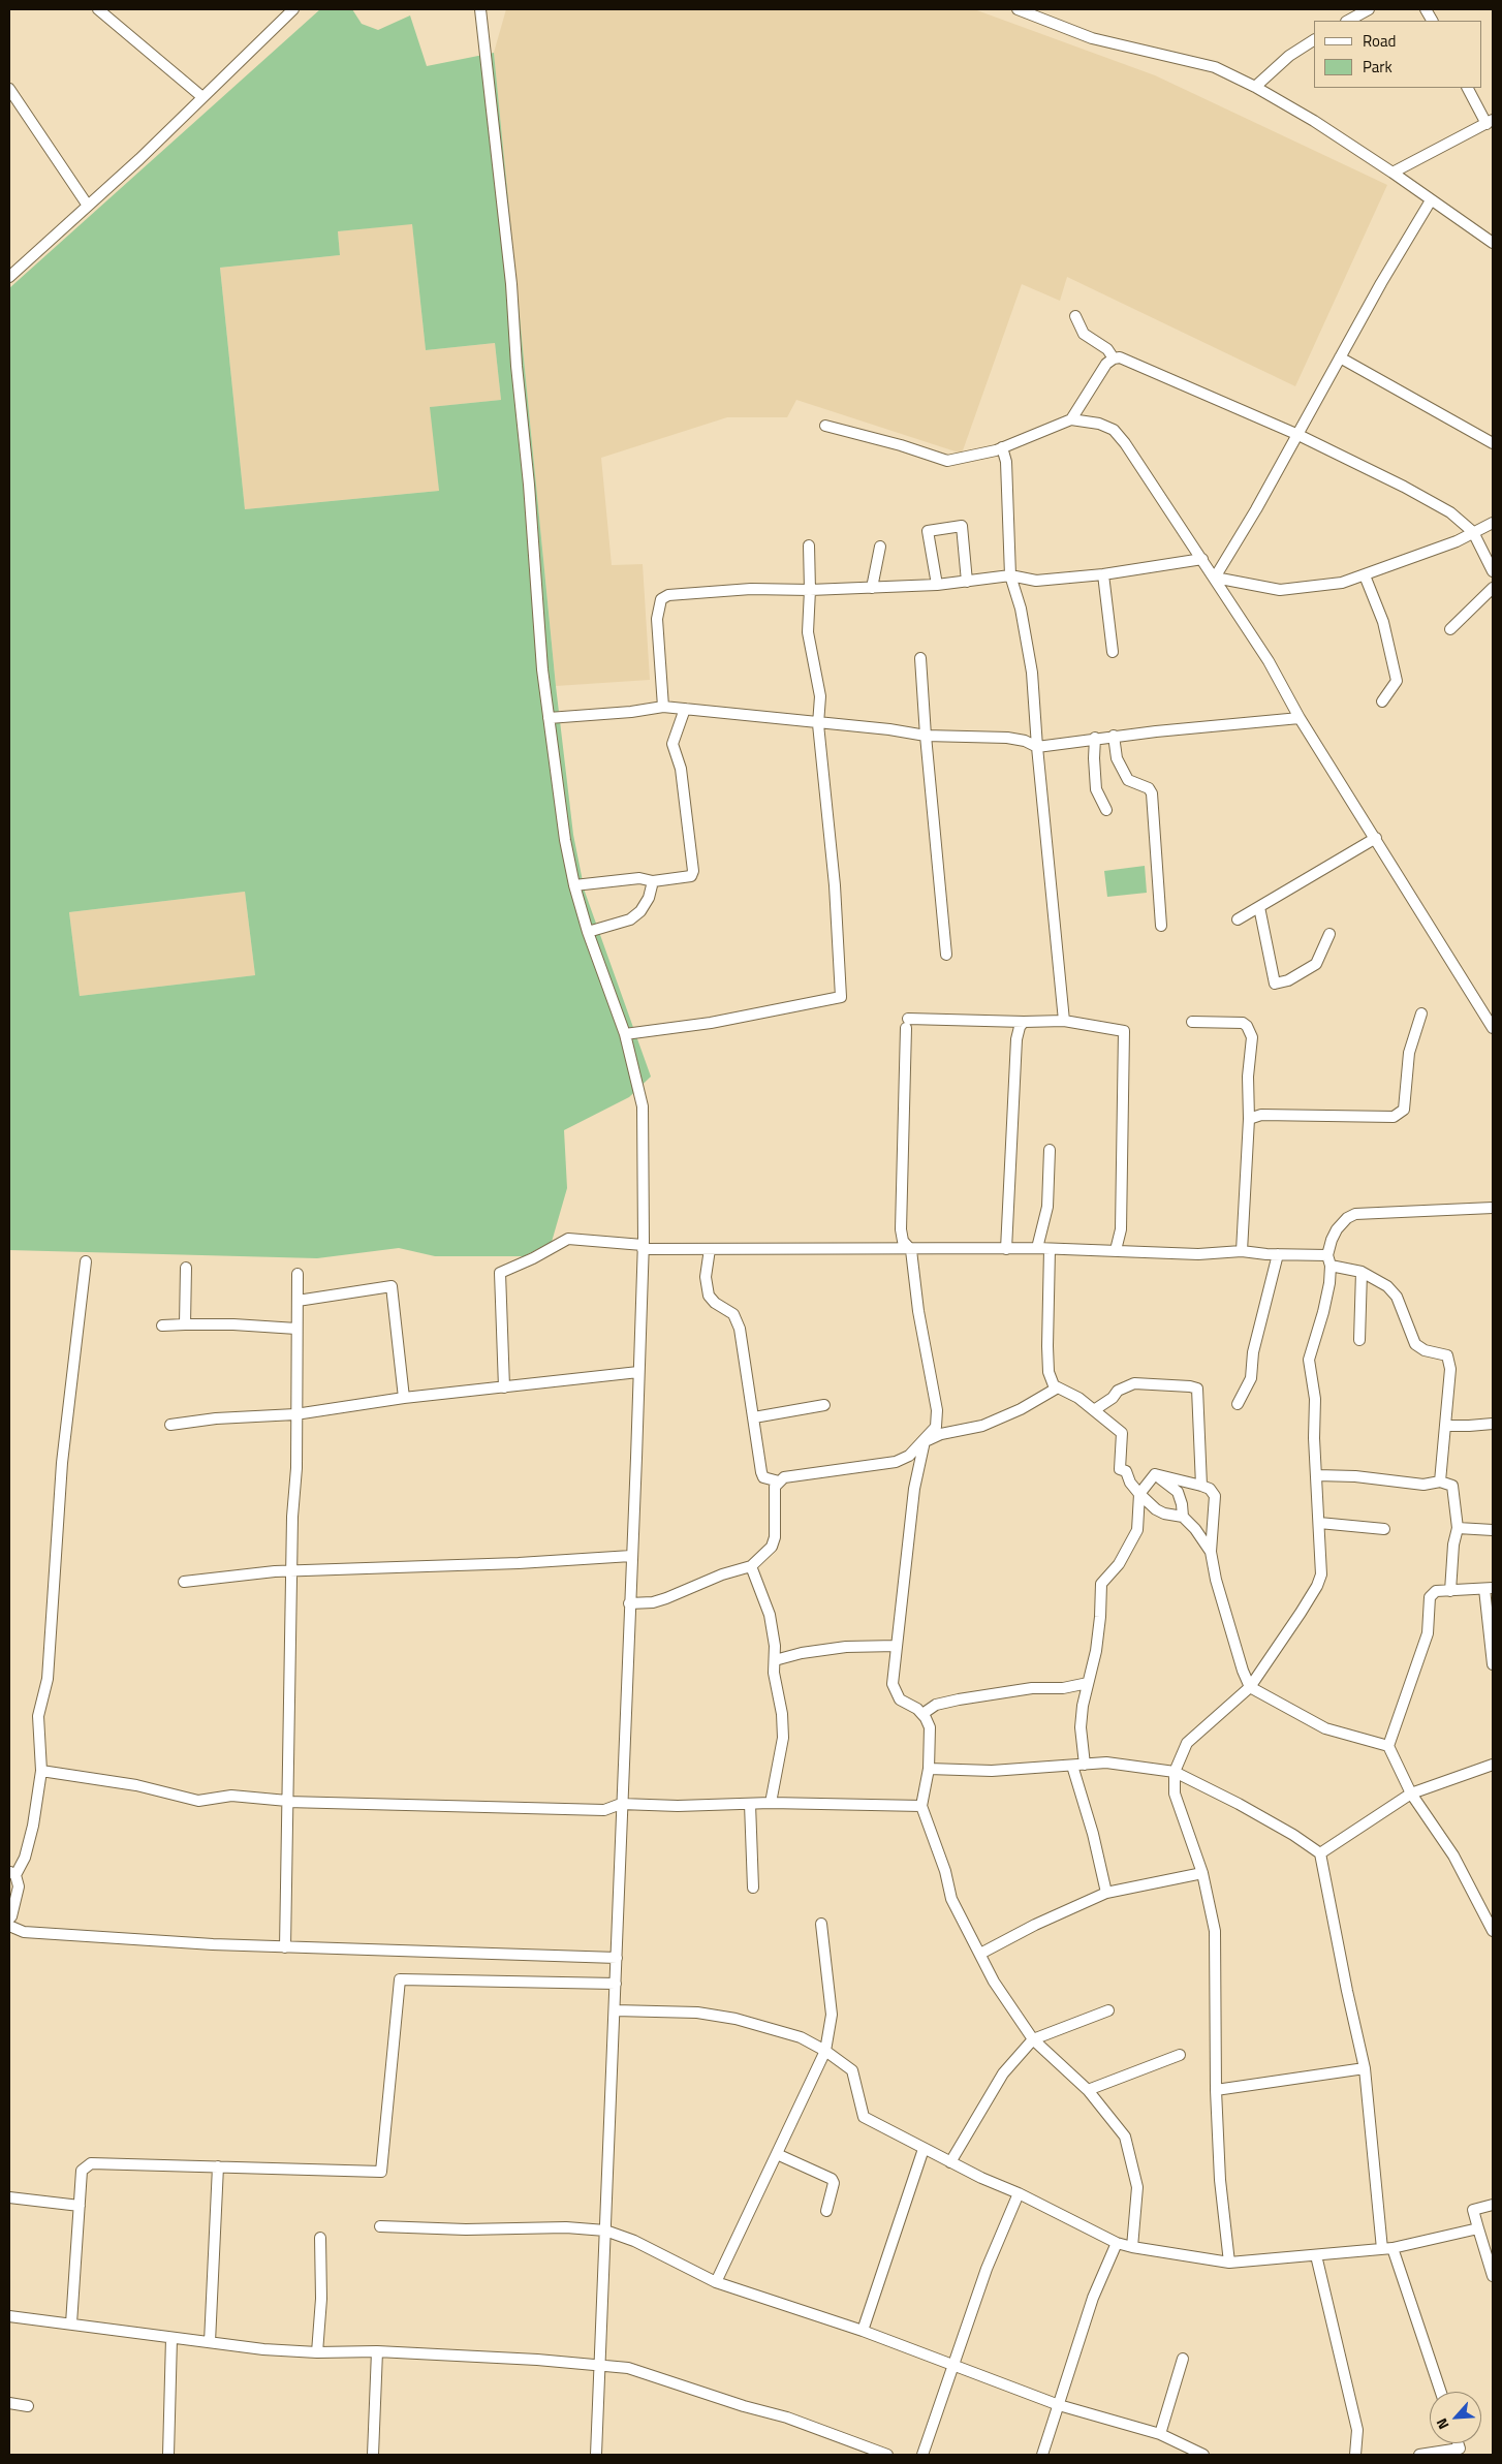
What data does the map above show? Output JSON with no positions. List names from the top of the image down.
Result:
{
  "legend": ["Road", "Park"],
  "north": "bottom left"
}
